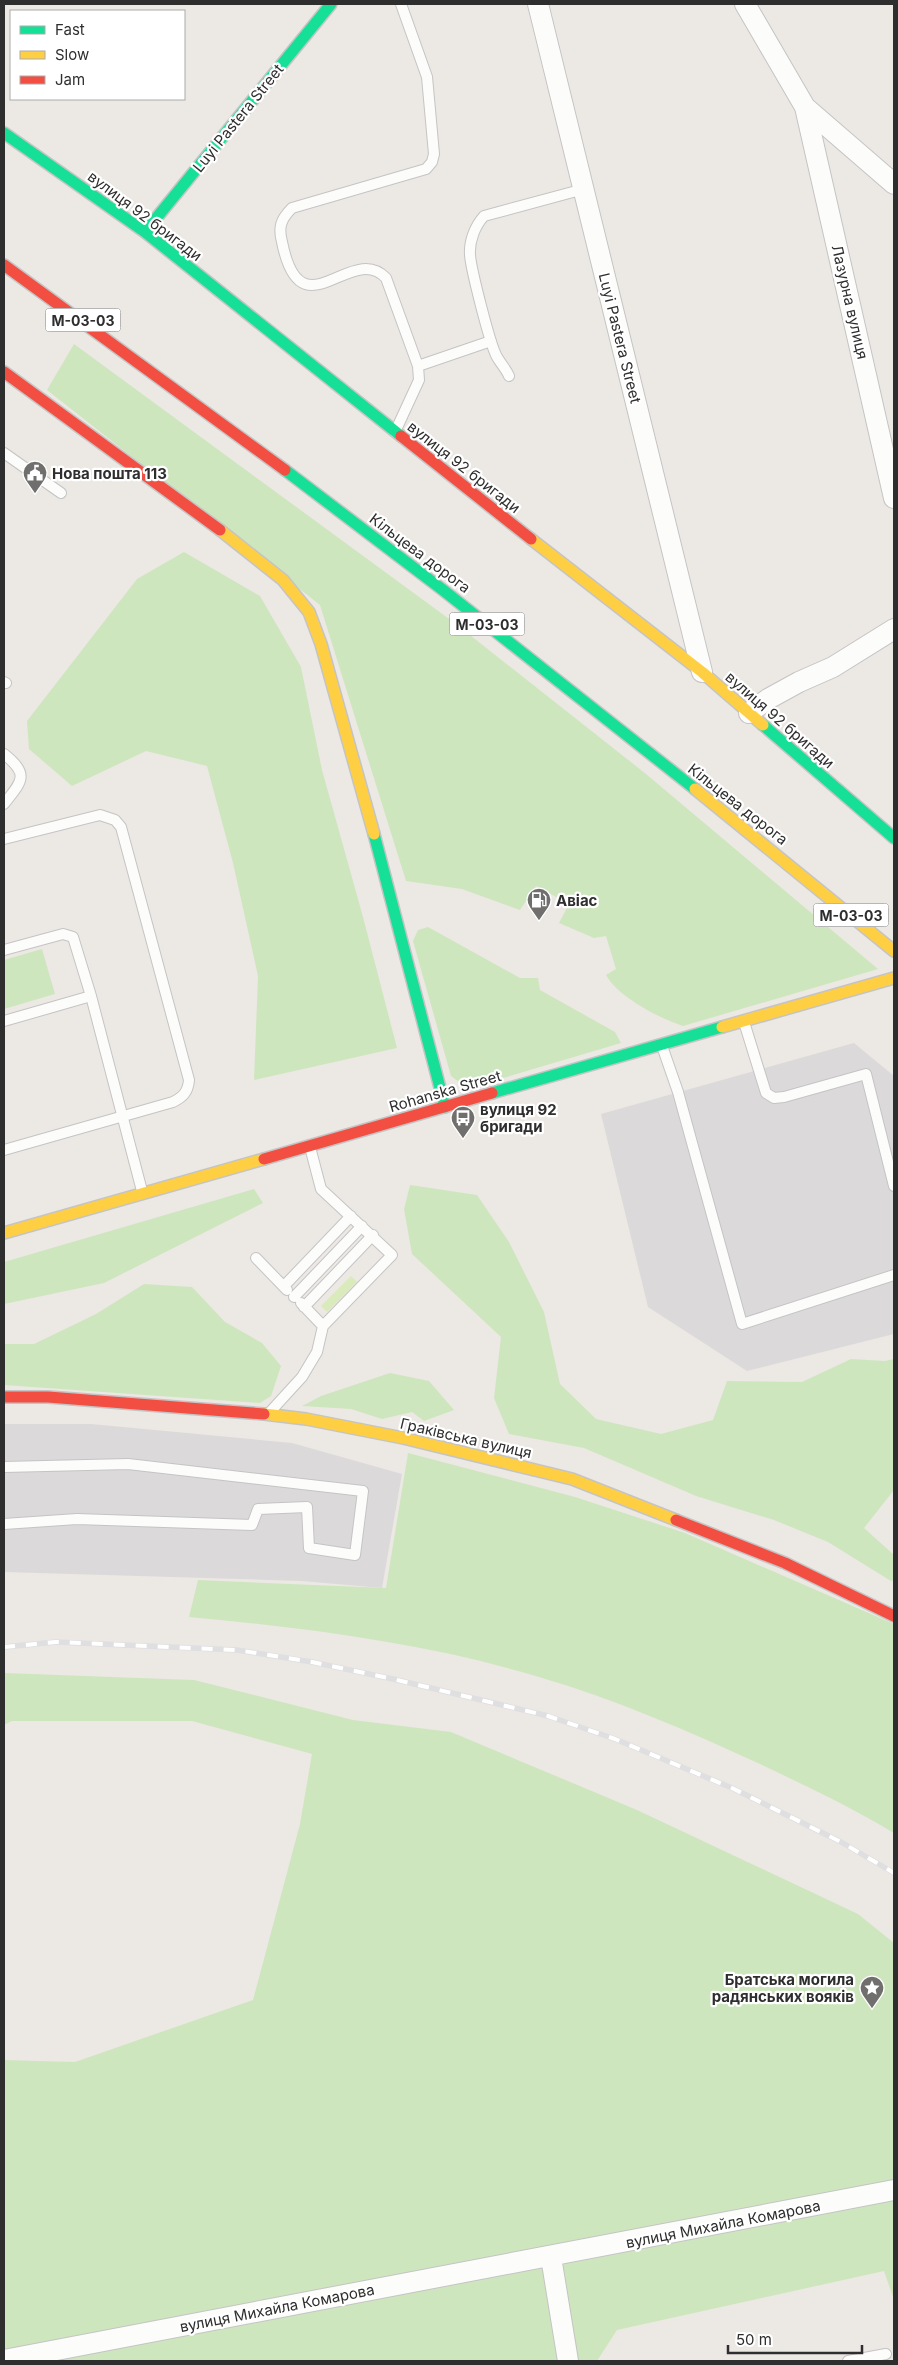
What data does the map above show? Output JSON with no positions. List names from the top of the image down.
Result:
{
  "streets": {
    "main road": [
      "Luyi Pastera Street",
      "вулиця 92 бригади",
      "М-03-03",
      "Кільцева дорога",
      "Rohanska Street",
      "Граківська вулиця"
    ],
    "street": ["Лазурна вулиця", "вулиця Михайла Комарова"]
  },
  "crossings": [
    ["Luyi Pastera Street", "вулиця 92 бригади"]
  ],
  "places": {
    "public building": ["Нова пошта 113"],
    "fuel station": ["Авіас"],
    "bus stop": ["вулиця 92 бригади"],
    "place": ["Братська могила радянських вояків"]
  },
  "legend": ["Fast", "Slow", "Jam"],
  "scale_bar": "50 m"
}
